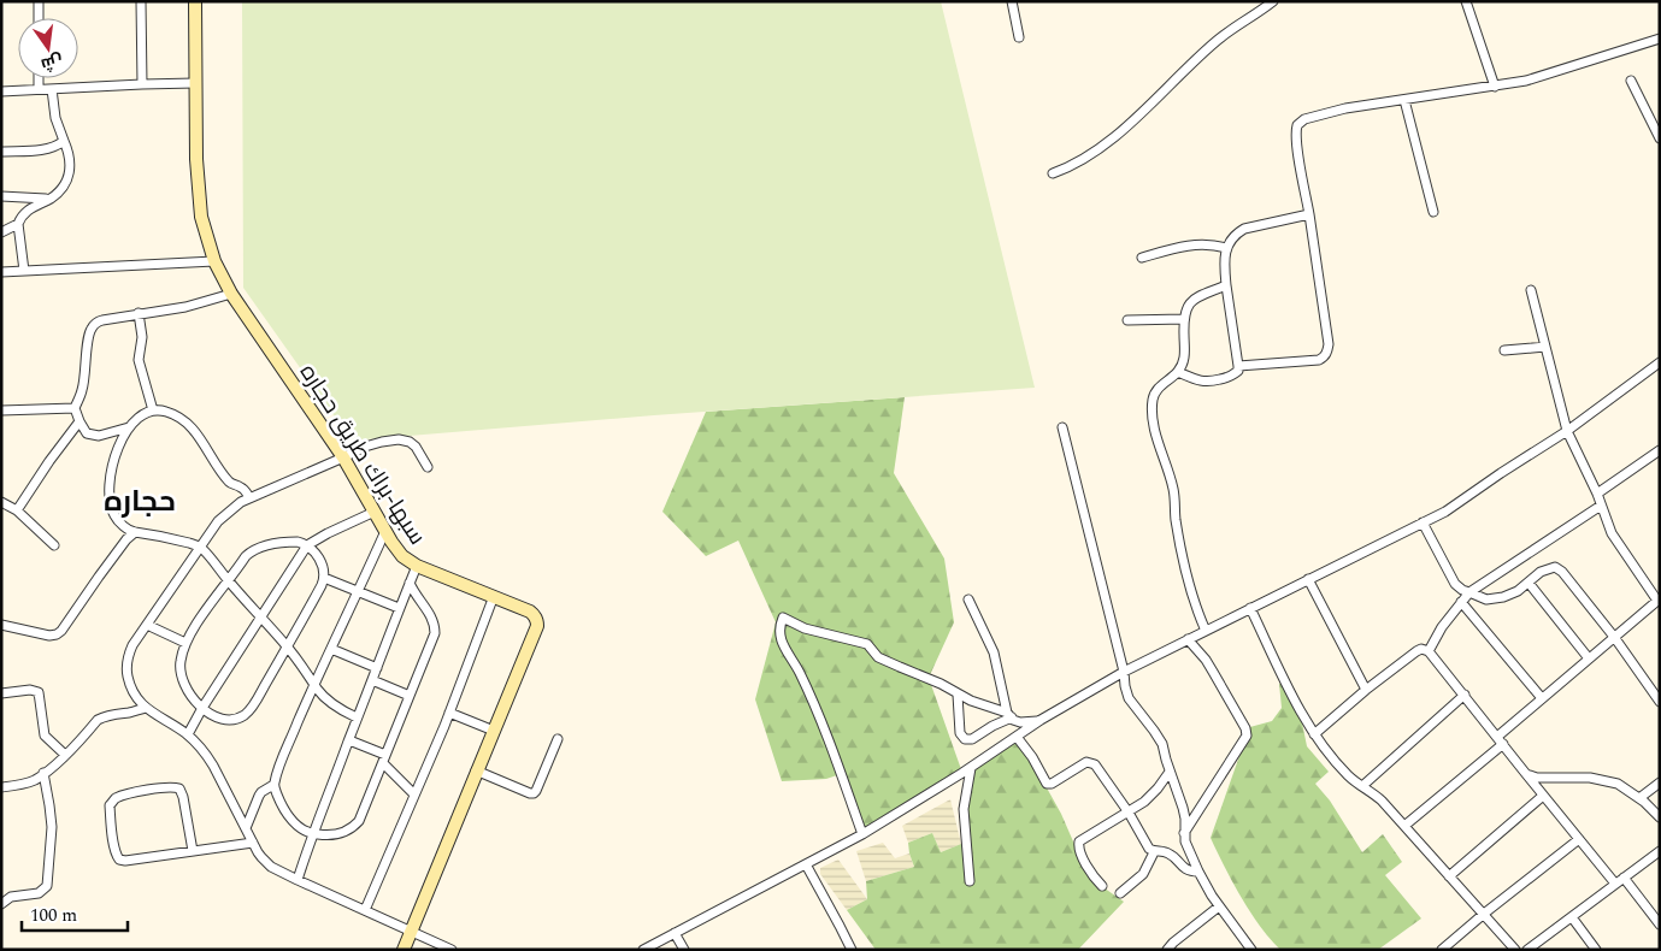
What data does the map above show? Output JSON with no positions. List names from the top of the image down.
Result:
{
  "streets": {
    "main road": ["سبها-براك طريق حجاره"]
  },
  "districts": ["حجاره"],
  "scale_bar": "100 m",
  "north": "bottom"
}
